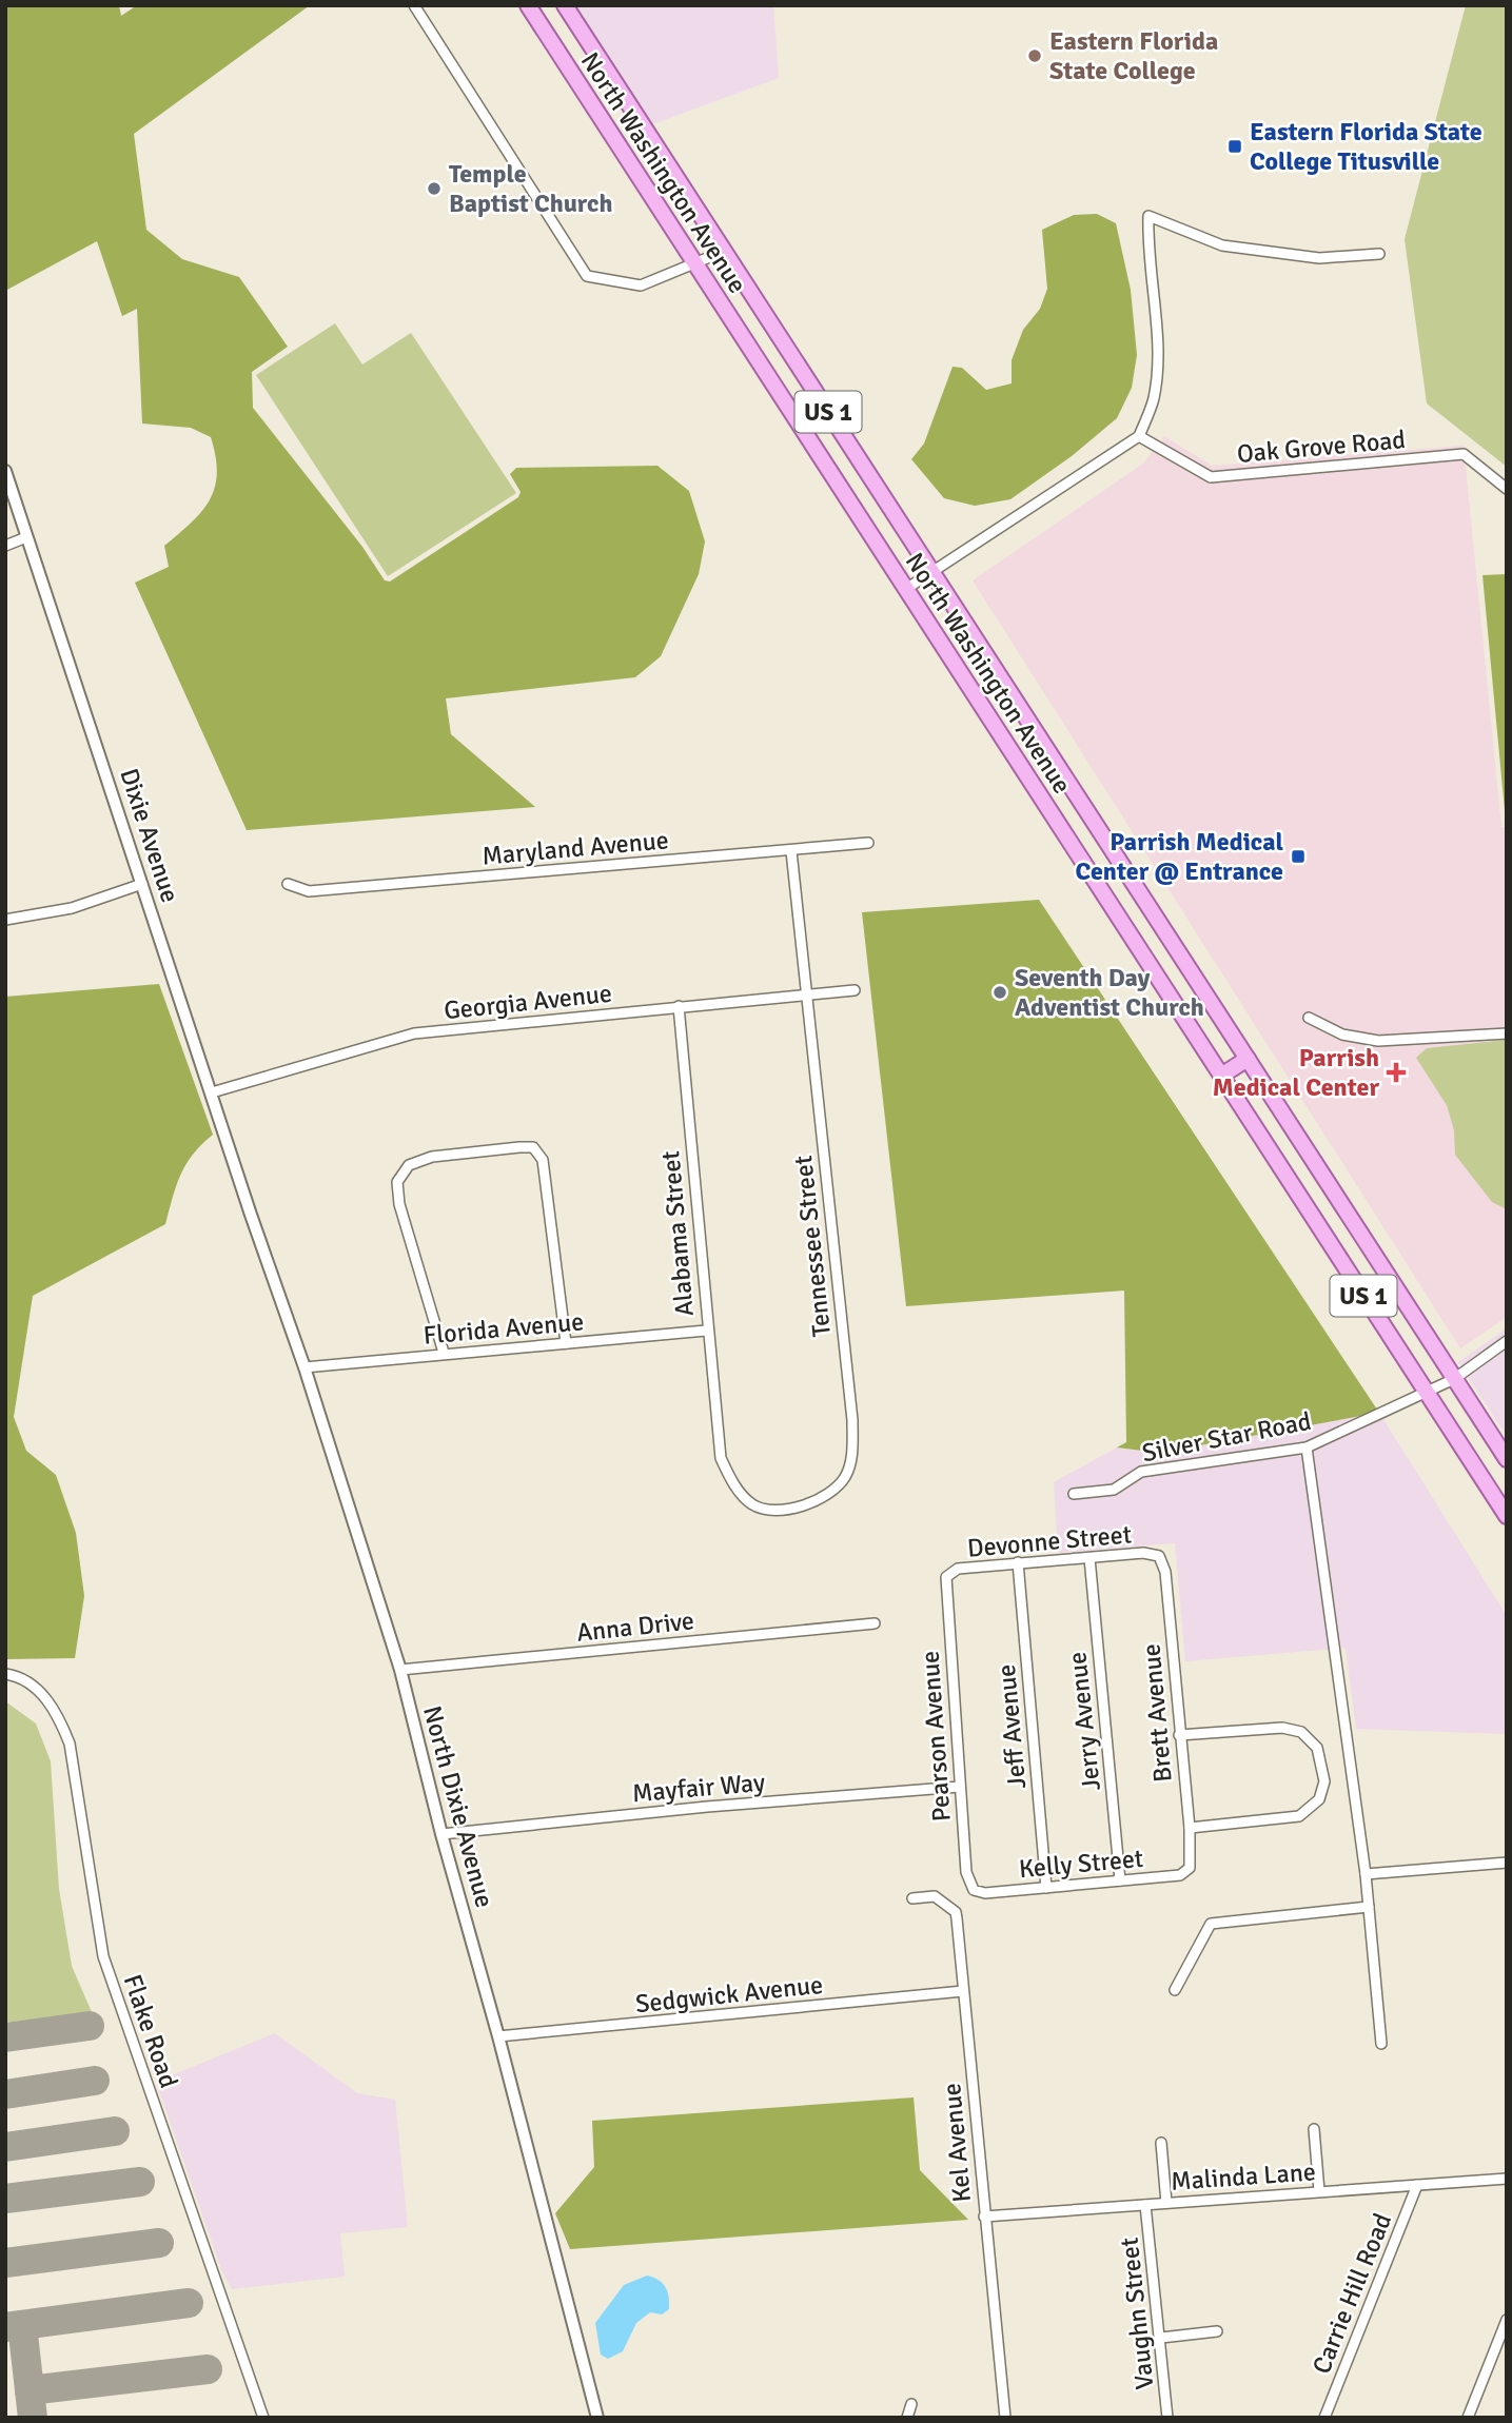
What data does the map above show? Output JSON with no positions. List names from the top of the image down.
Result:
{
  "streets": {
    "main road": ["North Washington Avenue", "US 1"],
    "street": [
      "Oak Grove Road",
      "Dixie Avenue",
      "Maryland Avenue",
      "Georgia Avenue",
      "Alabama Street",
      "Tennessee Street",
      "Florida Avenue",
      "Silver Star Road",
      "Devonne Street",
      "Anna Drive",
      "Brett Avenue",
      "Jerry Avenue",
      "Jeff Avenue",
      "Pearson Avenue",
      "Mayfair Way",
      "North Dixie Avenue",
      "Kelly Street",
      "Sedgwick Avenue",
      "Flake Road",
      "Kel Avenue",
      "Malinda Lane",
      "Carrie Hill Road",
      "Vaughn Street"
    ]
  },
  "crossings": [
    ["North Washington Avenue", "Silver Star Road"],
    ["Dixie Avenue", "Georgia Avenue"],
    ["Dixie Avenue", "North Dixie Avenue"],
    ["Maryland Avenue", "Tennessee Street"],
    ["Georgia Avenue", "Alabama Street"],
    ["Georgia Avenue", "Tennessee Street"],
    ["Alabama Street", "Tennessee Street"],
    ["Alabama Street", "Florida Avenue"],
    ["Florida Avenue", "North Dixie Avenue"],
    ["Devonne Street", "Brett Avenue"],
    ["Devonne Street", "Jerry Avenue"],
    ["Devonne Street", "Jeff Avenue"],
    ["Devonne Street", "Pearson Avenue"],
    ["Anna Drive", "North Dixie Avenue"],
    ["Brett Avenue", "Kelly Street"],
    ["Jerry Avenue", "Kelly Street"],
    ["Jeff Avenue", "Kelly Street"],
    ["Pearson Avenue", "Mayfair Way"],
    ["Pearson Avenue", "Kelly Street"],
    ["Mayfair Way", "North Dixie Avenue"],
    ["North Dixie Avenue", "Sedgwick Avenue"],
    ["Sedgwick Avenue", "Kel Avenue"],
    ["Kel Avenue", "Malinda Lane"],
    ["Malinda Lane", "Carrie Hill Road"],
    ["Malinda Lane", "Vaughn Street"]
  ],
  "places": {
    "other": ["Eastern Florida State College", "Temple Baptist Church", "Seventh Day Adventist Church"],
    "transit": ["Eastern Florida State College Titusville", "Parrish Medical Center @ Entrance"],
    "health": ["Parrish Medical Center"]
  }
}
